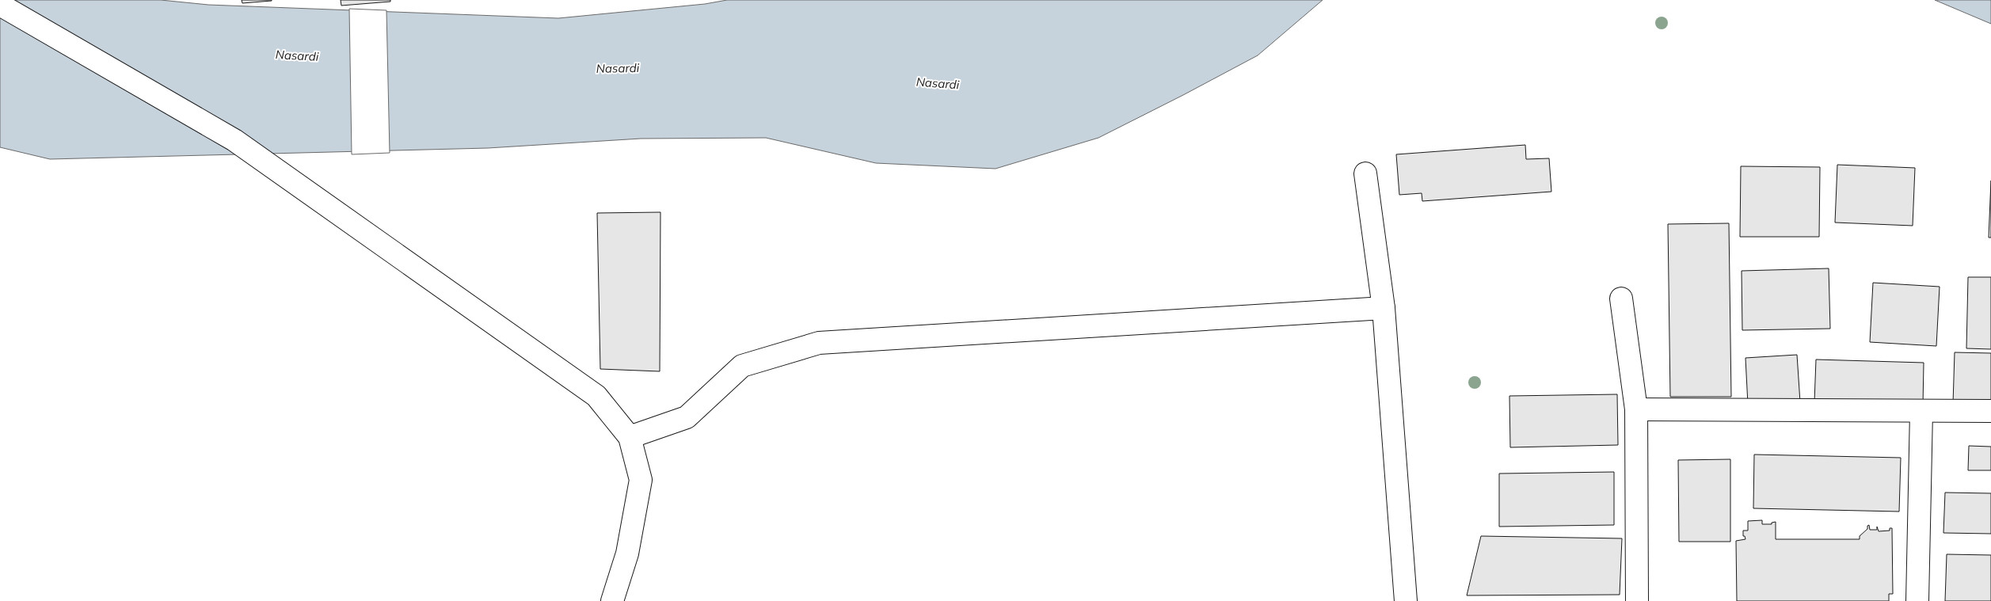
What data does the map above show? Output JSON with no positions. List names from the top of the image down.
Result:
{
  "water": ["Nasardi"]
}
